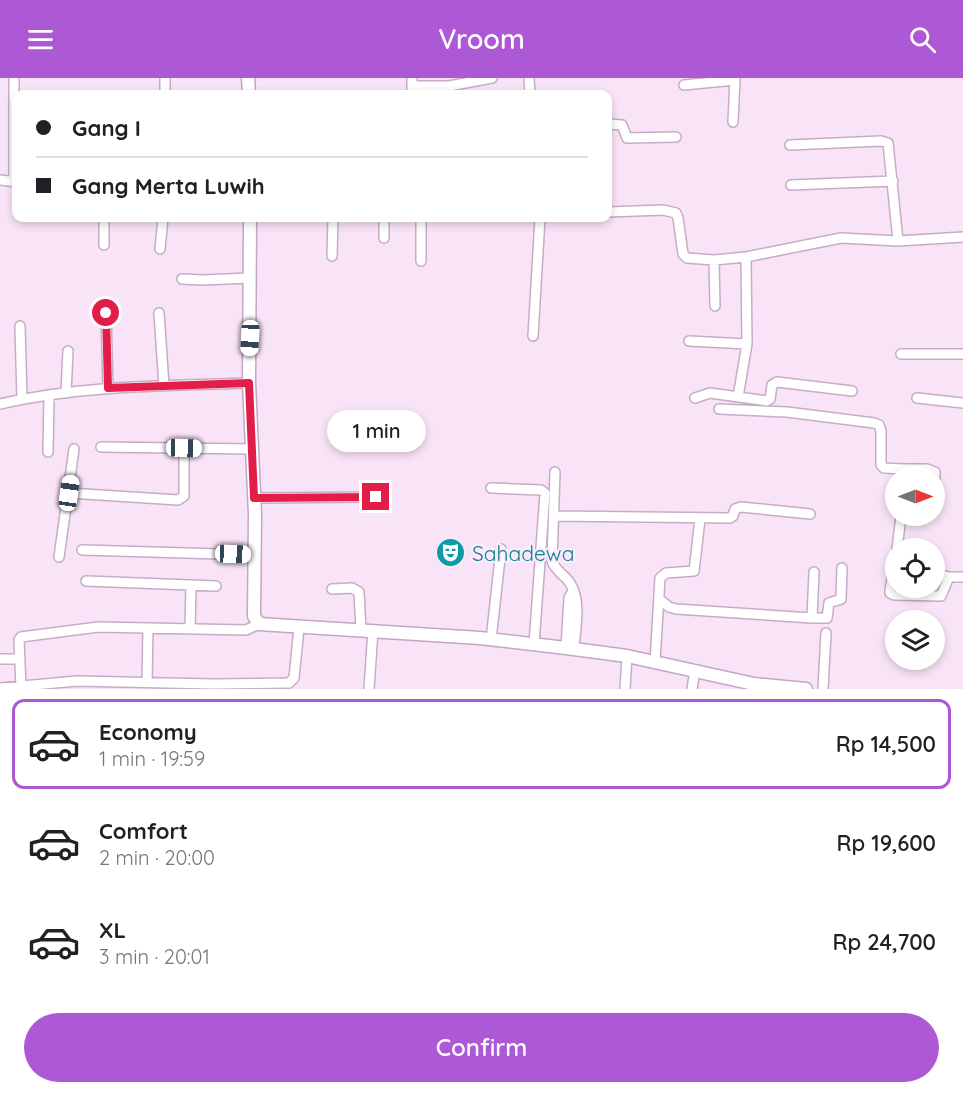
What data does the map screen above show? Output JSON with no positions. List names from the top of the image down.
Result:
{
  "places": {
    "theatre": ["Sahadewa"]
  },
  "north": "right",
  "page": {
    "header": "Vroom",
    "banner": ["Gang I", "Gang Merta Luwih"],
    "bubble": "1 min",
    "list": [
      {
        "name": "Economy",
        "note": "1 min · 19:59",
        "value": "Rp 14,500"
      },
      {
        "name": "Comfort",
        "note": "2 min · 20:00",
        "value": "Rp 19,600"
      },
      {
        "name": "XL",
        "note": "3 min · 20:01",
        "value": "Rp 24,700"
      }
    ],
    "buttons": "Confirm"
  }
}
